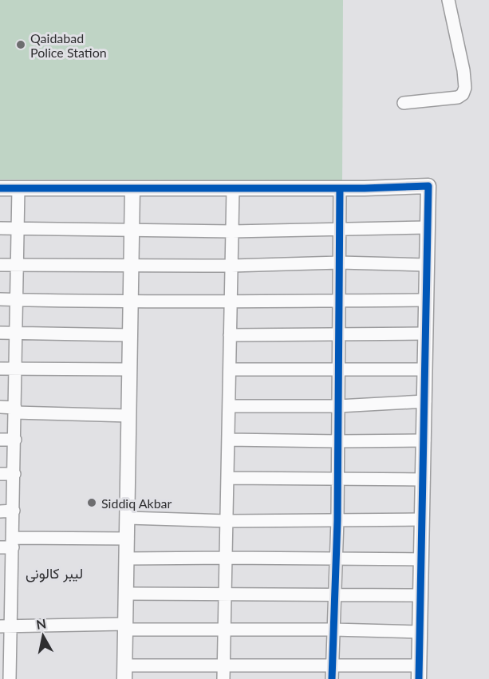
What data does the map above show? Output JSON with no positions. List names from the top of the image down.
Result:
{
  "districts": ["لیبر کالونی"],
  "places": ["Qaidabad Police Station", "Siddiq Akbar"],
  "north": "top"
}
